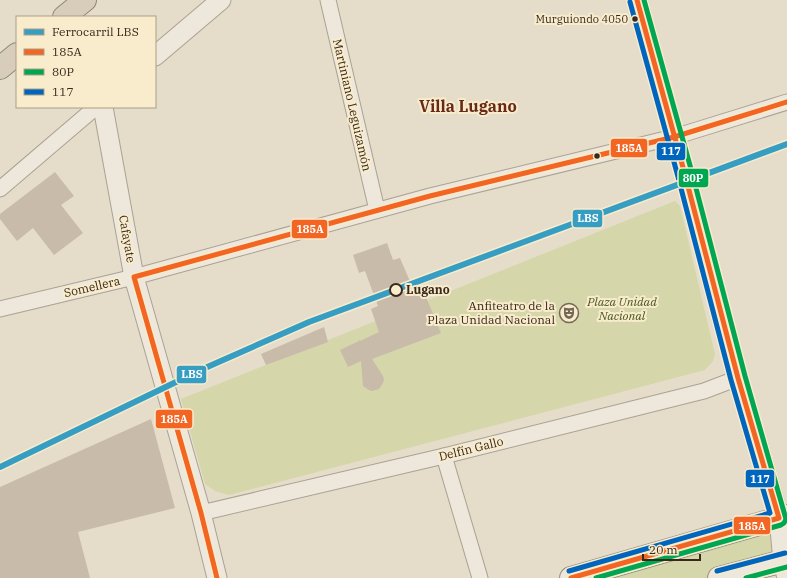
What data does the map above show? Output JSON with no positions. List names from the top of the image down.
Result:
{
  "streets": {
    "street": [
      "Martiniano Leguizamón",
      "Cafayate",
      "Somellera",
      "Delfín Gallo"
    ]
  },
  "crossings": [
    ["Martiniano Leguizamón", "Somellera"],
    ["Cafayate", "Somellera"],
    ["Cafayate", "Delfín Gallo"]
  ],
  "districts": ["Villa Lugano"],
  "parks": ["Plaza Unidad Nacional"],
  "places": {
    "other": ["Murguiondo 4050", "Lugano"],
    "theatre": ["Anfiteatro de la Plaza Unidad Nacional"]
  },
  "lines": [
    "transit line 185A",
    "transit line 80P",
    "transit line 117",
    "rail line LBS"
  ],
  "legend": [
    "Ferrocarril LBS",
    "185A",
    "80P",
    "117"
  ],
  "scale_bar": "20 m"
}
